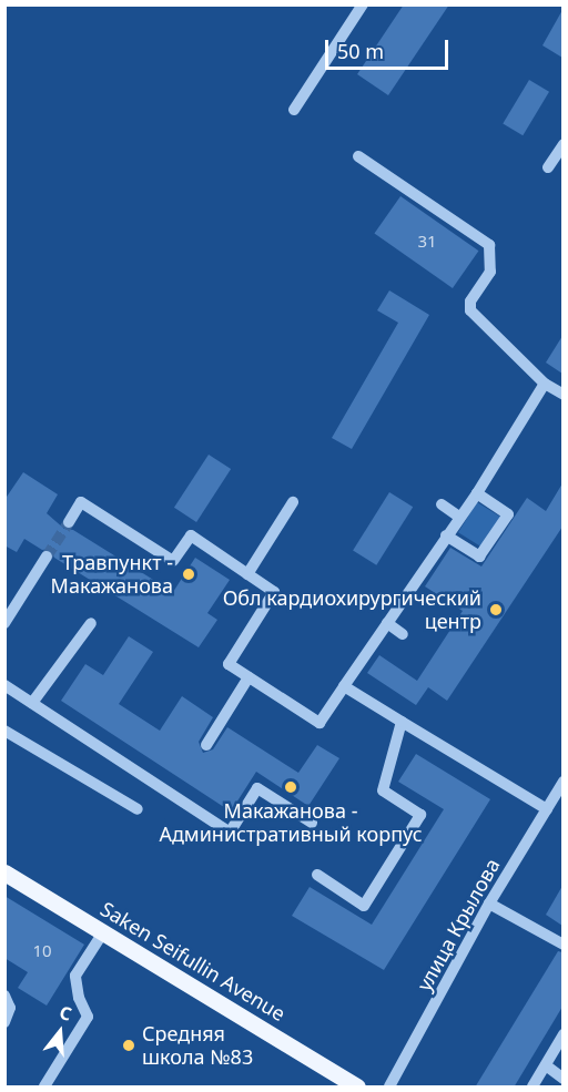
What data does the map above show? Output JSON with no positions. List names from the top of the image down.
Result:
{
  "streets": {
    "main road": ["Saken Seifullin Avenue"],
    "street": ["улица Крылова"]
  },
  "places": [
    "Травпункт - Макажанова",
    "Обл кардиохирургический центр",
    "Макажанова - Административный корпус",
    "Средняя школа №83"
  ],
  "house_numbers": ["31", "10"],
  "scale_bar": "50 m",
  "north": "top"
}
